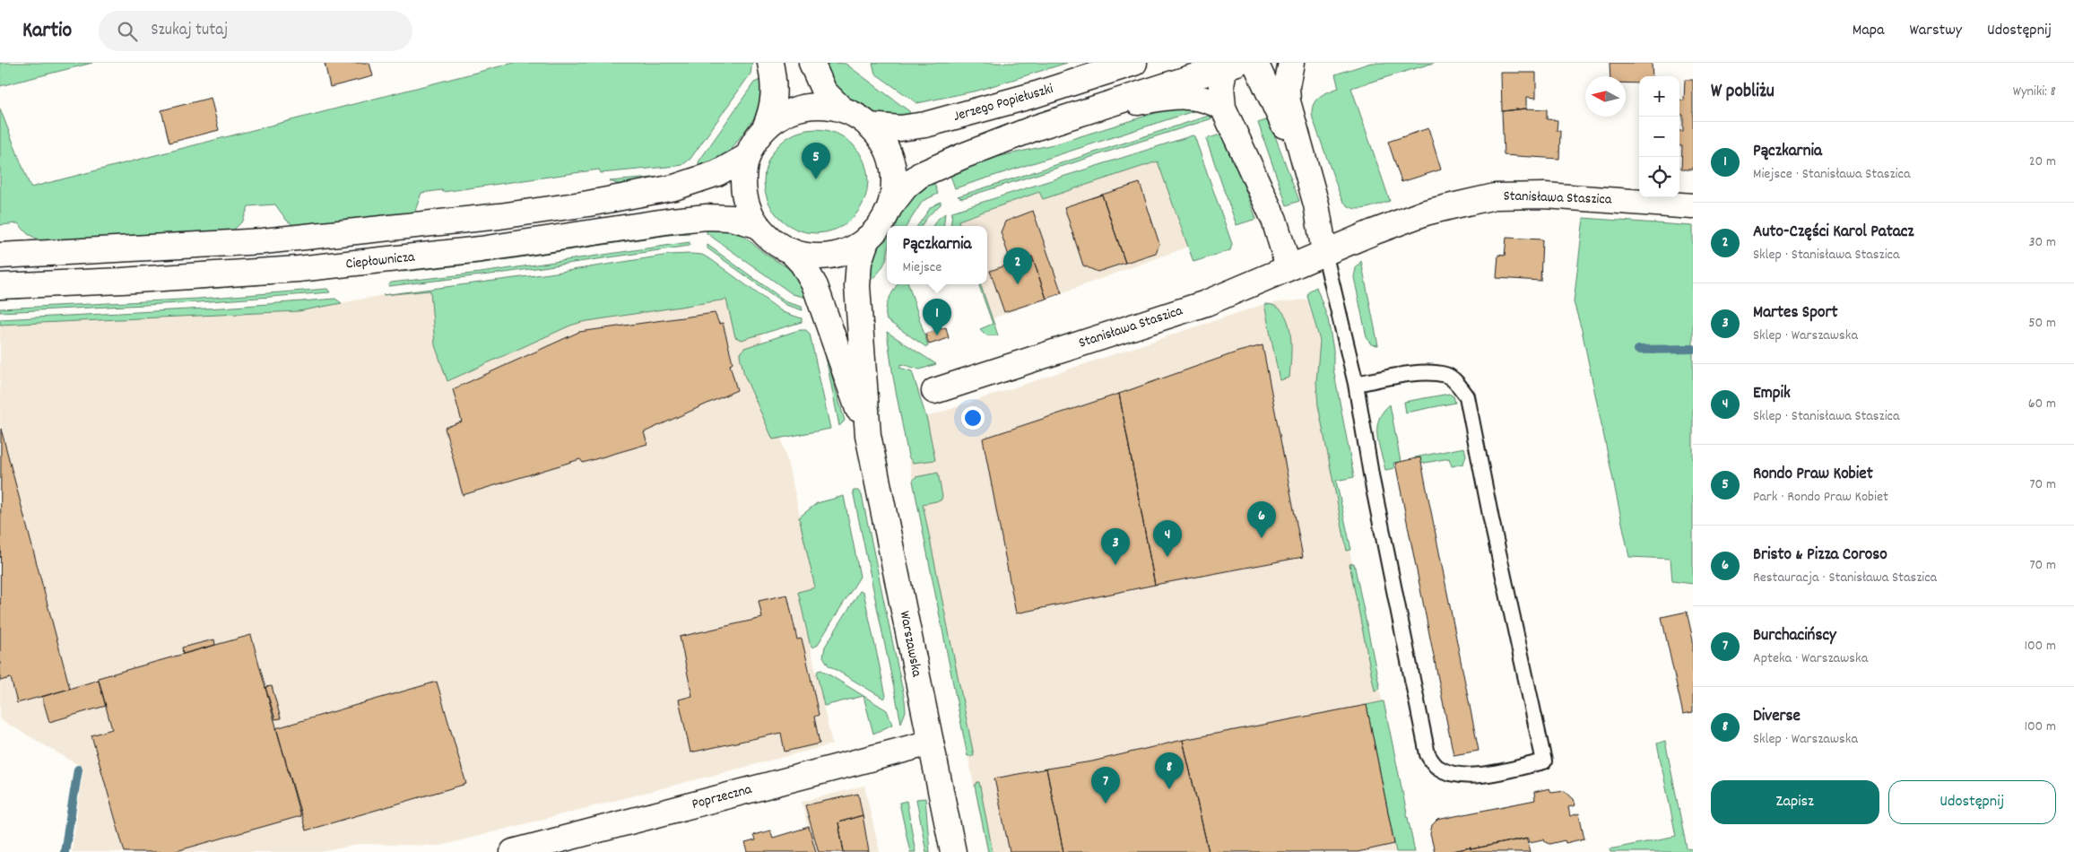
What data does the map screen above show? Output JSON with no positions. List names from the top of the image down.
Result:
{
  "streets": {
    "main road": [
      "Jerzego Popiełuszki",
      "Stanisława Staszica",
      "Ciepłownicza",
      "Warszawska",
      "Poprzeczna"
    ]
  },
  "crossings": [
    ["Jerzego Popiełuszki", "Ciepłownicza"],
    ["Jerzego Popiełuszki", "Warszawska"],
    ["Ciepłownicza", "Warszawska"],
    ["Warszawska", "Poprzeczna"]
  ],
  "north": "left",
  "page": {
    "header": "Kartio",
    "search": "Szukaj tutaj",
    "nav": ["Mapa", "Warstwy", "Udostępnij"],
    "heading": ["W pobliżu", "Wyniki: 8"],
    "map_buttons": ["+", "−"],
    "list": [
      {
        "mark": "1",
        "name": "Pączkarnia",
        "note": "Miejsce · Stanisława Staszica",
        "value": "20 m"
      },
      {
        "mark": "2",
        "name": "Auto-Części Karol Patacz",
        "note": "Sklep · Stanisława Staszica",
        "value": "30 m"
      },
      {
        "mark": "3",
        "name": "Martes Sport",
        "note": "Sklep · Warszawska",
        "value": "50 m"
      },
      {
        "mark": "4",
        "name": "Empik",
        "note": "Sklep · Stanisława Staszica",
        "value": "60 m"
      },
      {
        "mark": "5",
        "name": "Rondo Praw Kobiet",
        "note": "Park · Rondo Praw Kobiet",
        "value": "70 m"
      },
      {
        "mark": "6",
        "name": "Bristo & Pizza Coroso",
        "note": "Restauracja · Stanisława Staszica",
        "value": "70 m"
      },
      {
        "mark": "7",
        "name": "Burchacińscy",
        "note": "Apteka · Warszawska",
        "value": "100 m"
      },
      {
        "mark": "8",
        "name": "Diverse",
        "note": "Sklep · Warszawska",
        "value": "100 m"
      }
    ],
    "pins": [
      "5",
      "2",
      "1",
      "6",
      "4",
      "3",
      "8",
      "7"
    ],
    "popup": ["Pączkarnia", "Miejsce"],
    "buttons": ["Zapisz", "Udostępnij"]
  }
}
